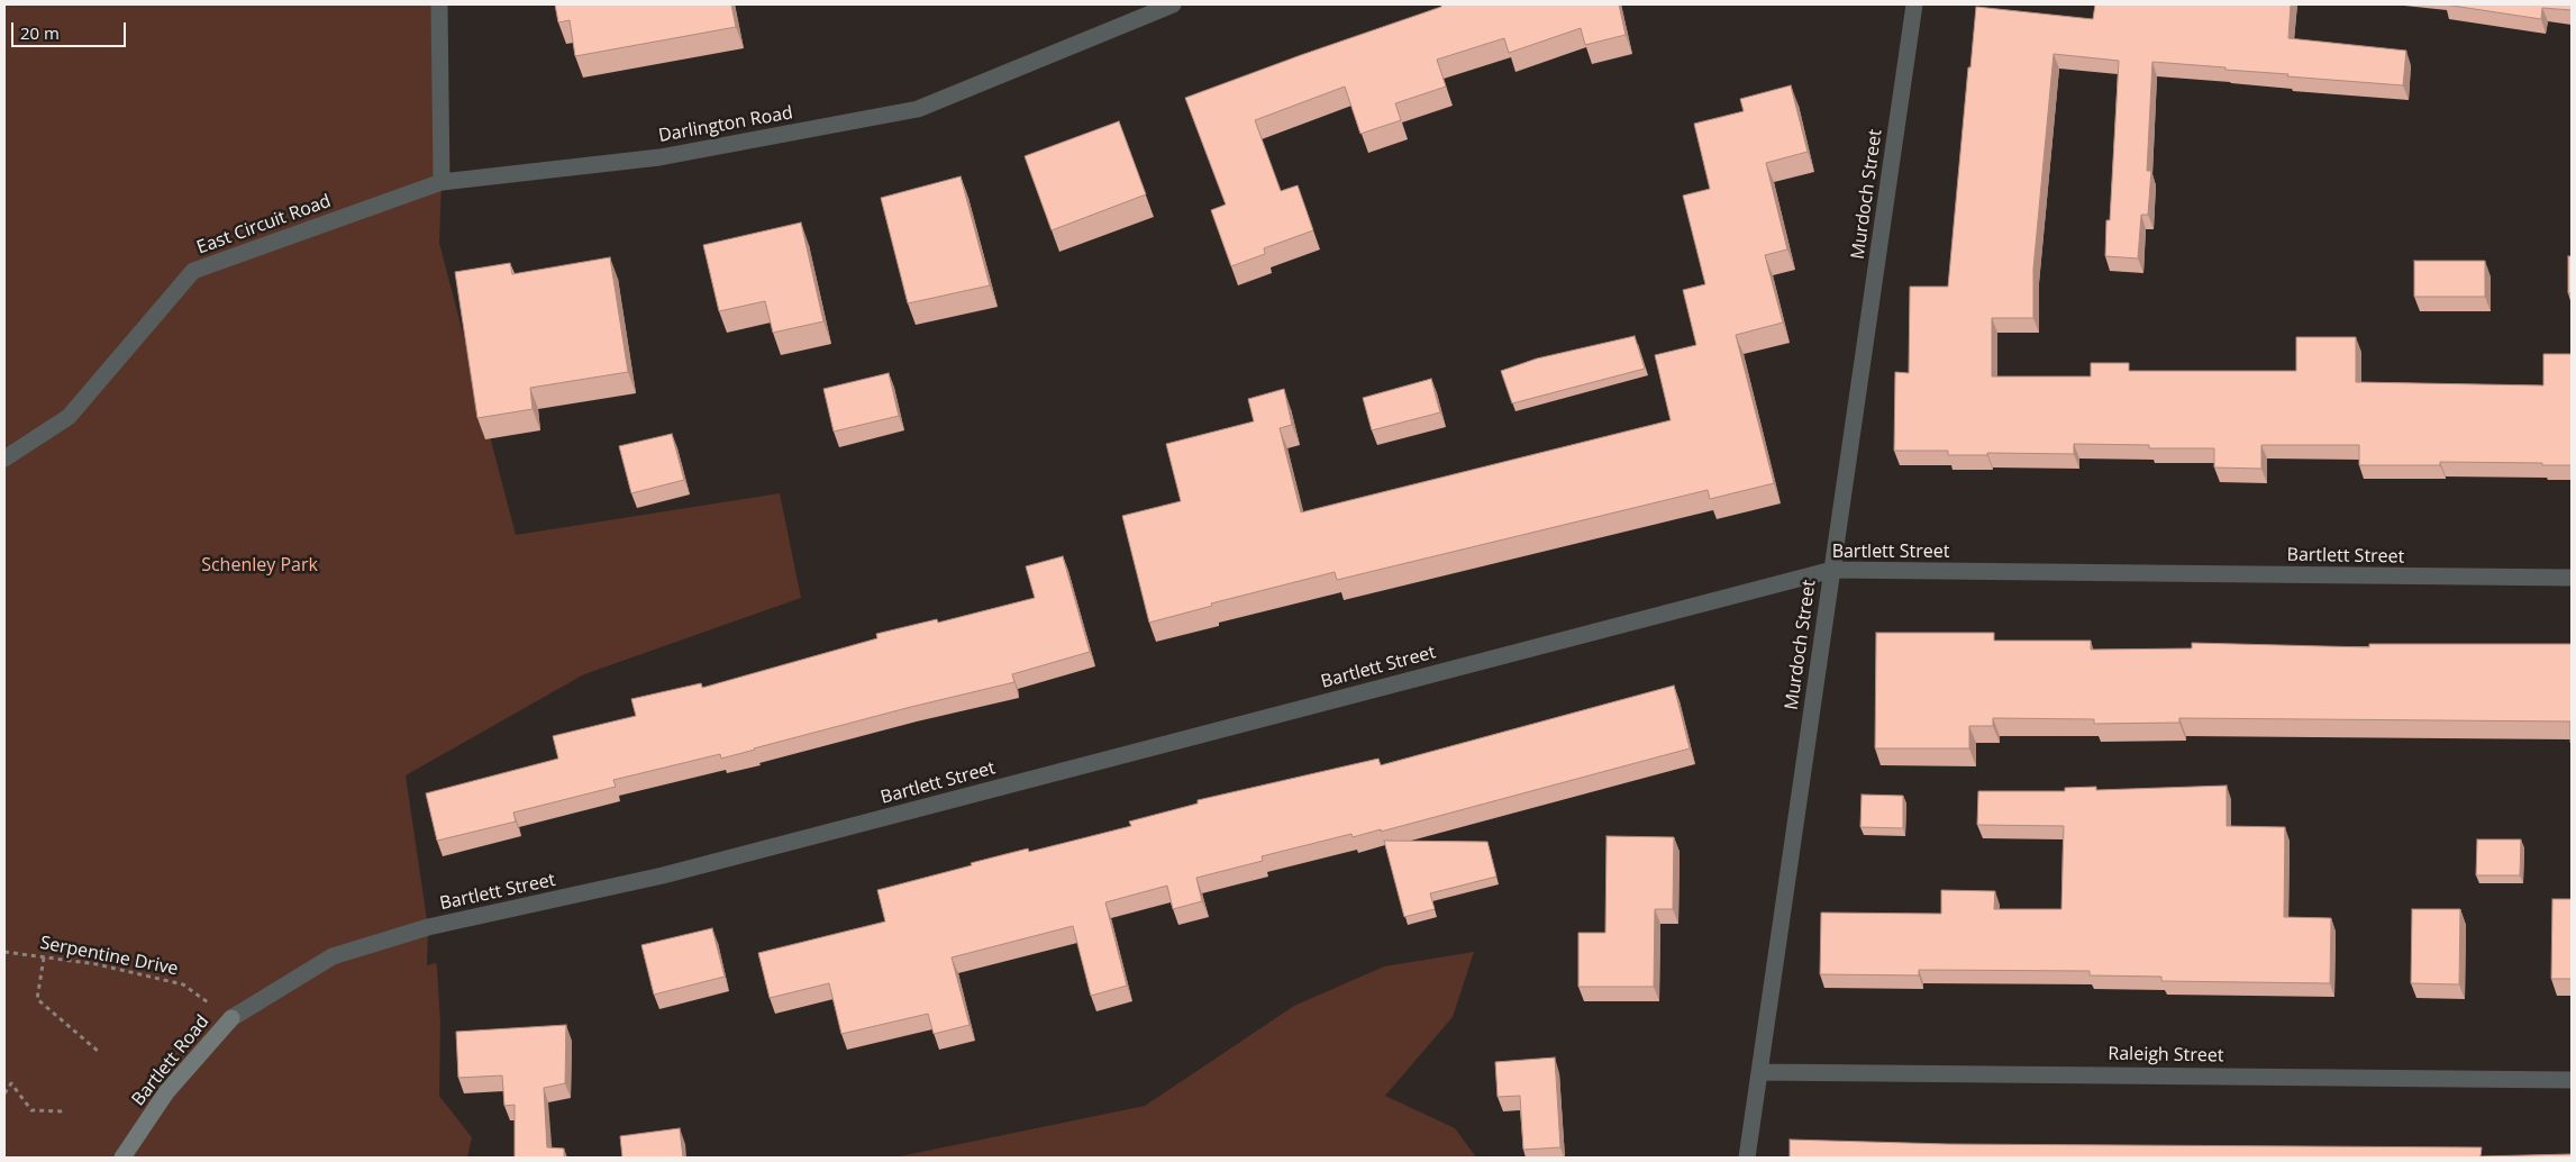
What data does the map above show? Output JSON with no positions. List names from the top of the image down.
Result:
{
  "streets": {
    "street": [
      "Darlington Road",
      "Murdoch Street",
      "East Circuit Road",
      "Bartlett Street",
      "Raleigh Street",
      "Bartlett Road"
    ],
    "path": ["Serpentine Drive"]
  },
  "crossings": [
    ["Darlington Road", "East Circuit Road"],
    ["Murdoch Street", "Bartlett Street"],
    ["Murdoch Street", "Raleigh Street"],
    ["Bartlett Street", "Serpentine Drive"],
    ["Bartlett Street", "Bartlett Road"],
    ["Serpentine Drive", "Bartlett Road"]
  ],
  "parks": ["Schenley Park"],
  "scale_bar": "20 m"
}
